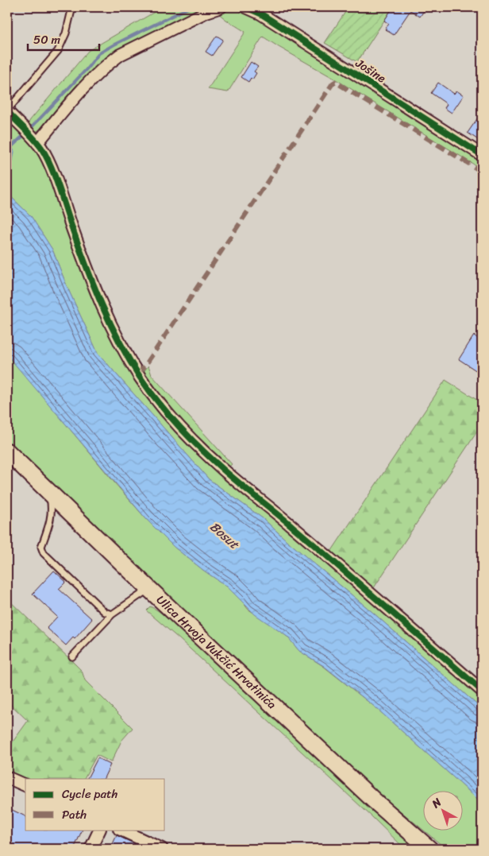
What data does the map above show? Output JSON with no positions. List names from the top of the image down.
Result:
{
  "streets": {
    "main road": ["Ulica Hrvoja Vukčić Hrvatinića"],
    "street": ["Jošine"]
  },
  "water": ["Bosut"],
  "legend": ["Cycle path", "Path"],
  "scale_bar": "50 m",
  "north": "top left"
}
